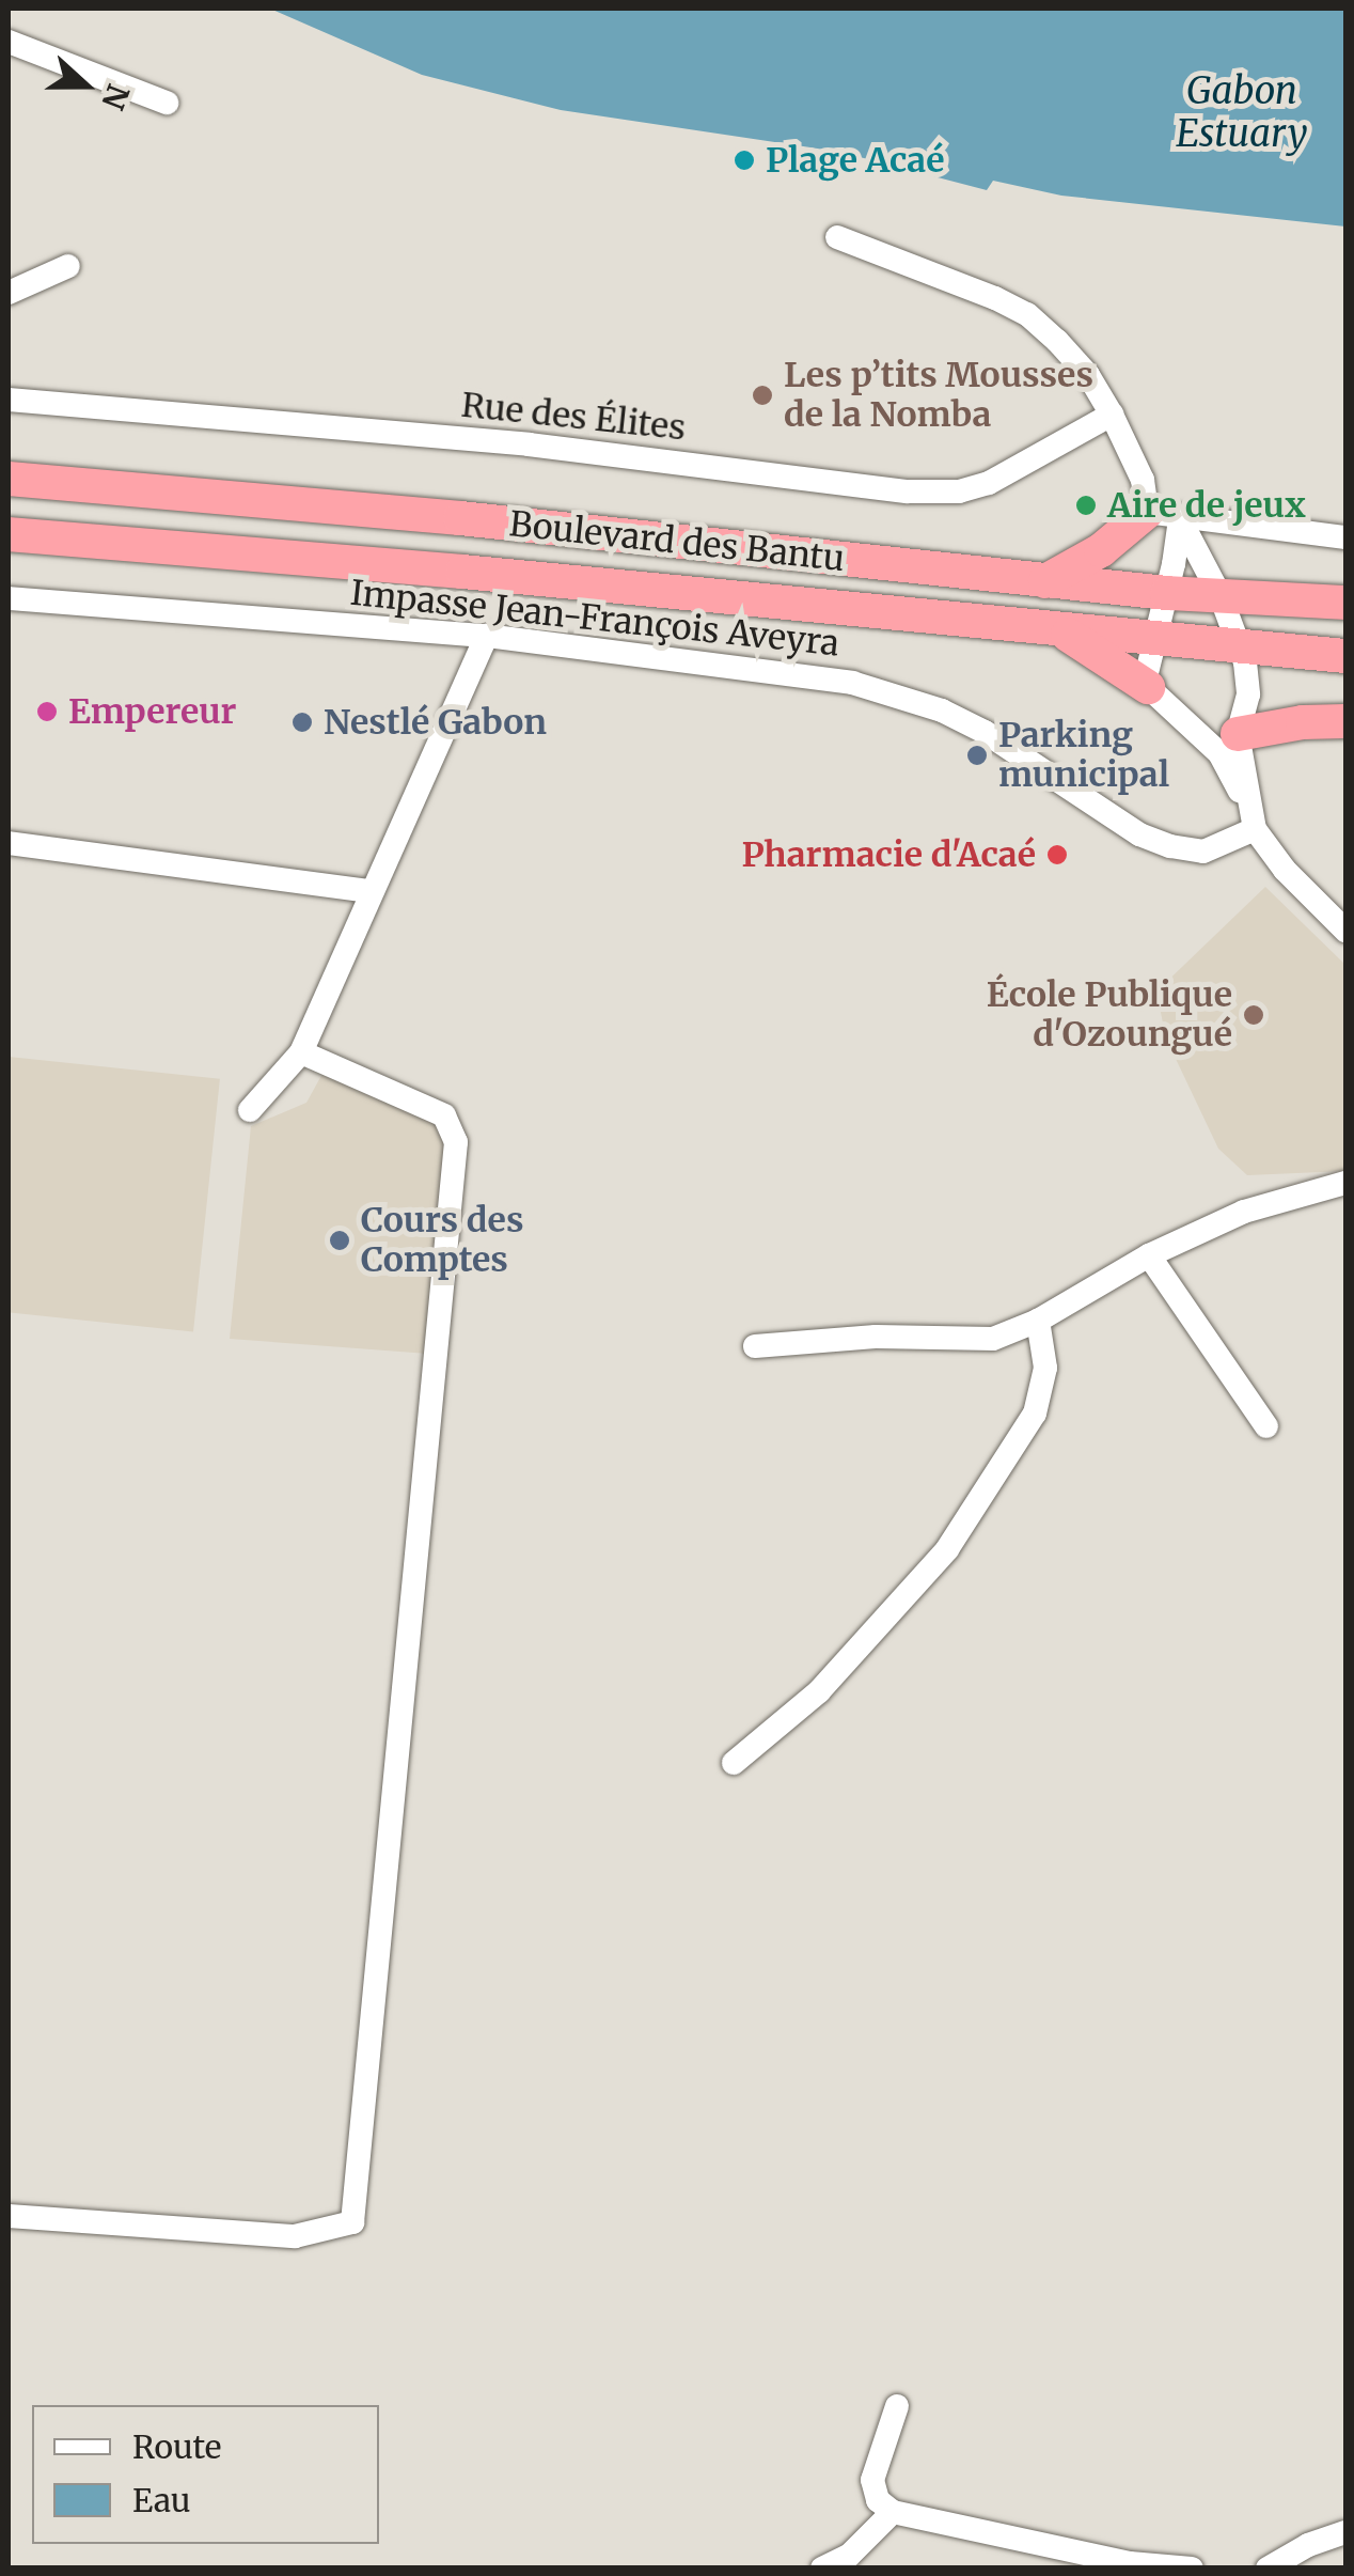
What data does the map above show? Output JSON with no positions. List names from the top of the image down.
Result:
{
  "streets": {
    "highway": ["Boulevard des Bantu"],
    "street": ["Rue des Élites", "Impasse Jean-François Aveyra"]
  },
  "water": ["Gabon Estuary"],
  "places": [
    "Plage Acaé",
    "Les p’tits Mousses de la Nomba",
    "Aire de jeux",
    "Empereur",
    "Nestlé Gabon",
    "Parking municipal",
    "Pharmacie d'Acaé",
    "École Publique d'Ozoungué",
    "Cours des Comptes"
  ],
  "legend": ["Route", "Eau"],
  "north": "right"
}
